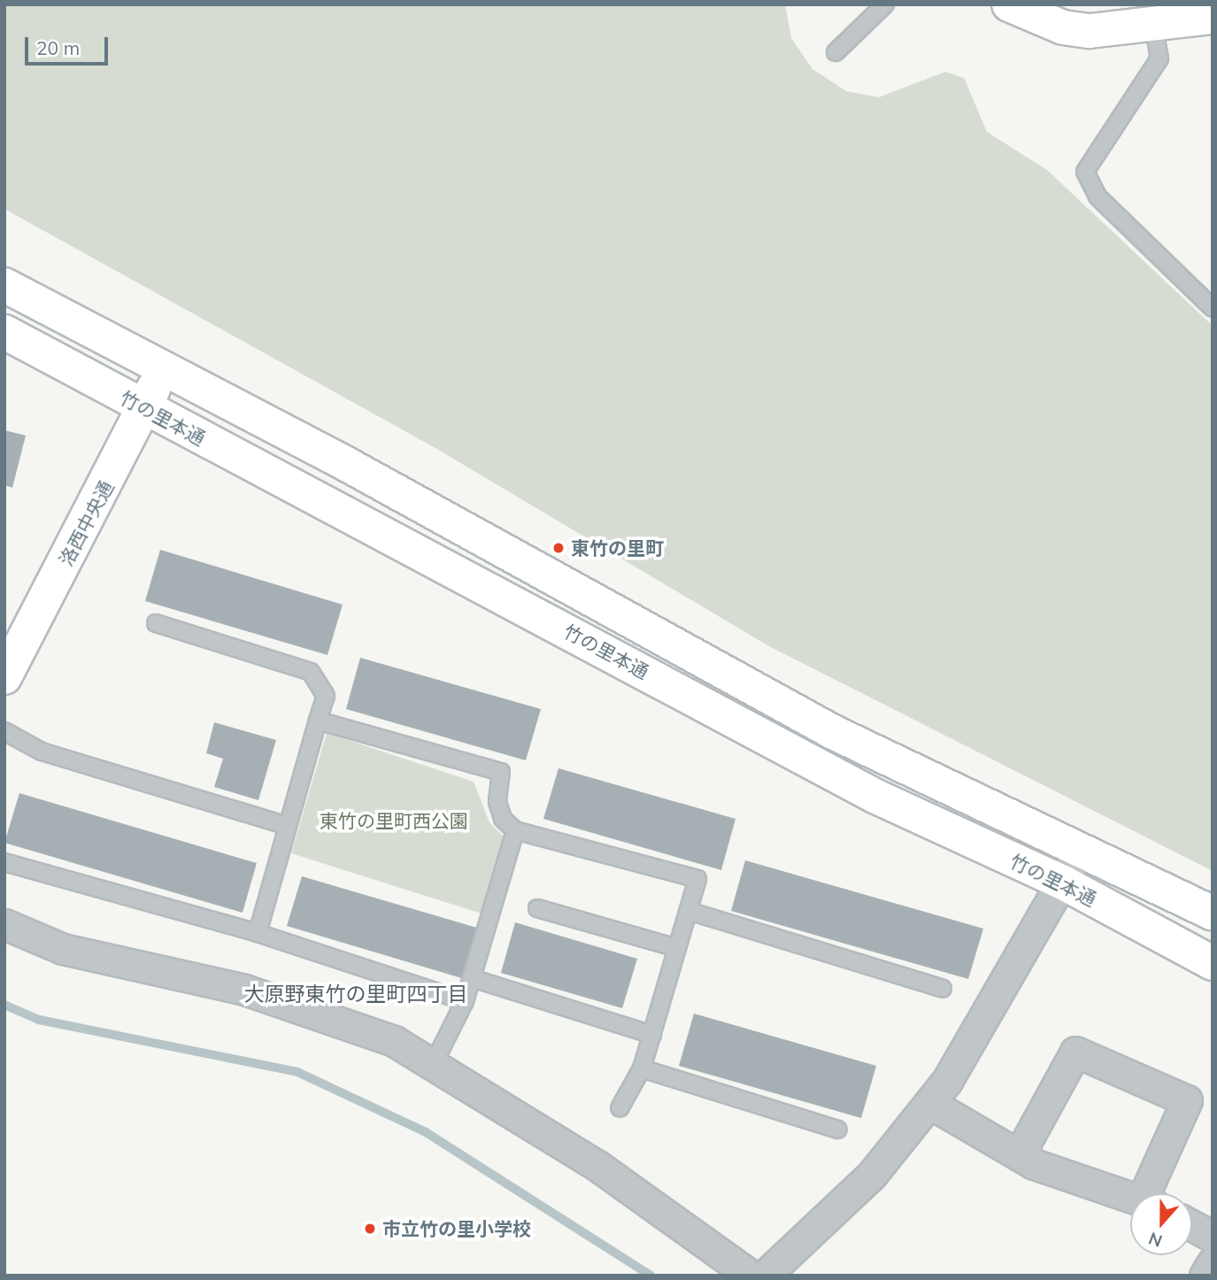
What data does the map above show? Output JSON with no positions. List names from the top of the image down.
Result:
{
  "streets": {
    "street": ["竹の里本通", "洛西中央通"]
  },
  "crossings": [
    ["竹の里本通", "洛西中央通"]
  ],
  "districts": ["大原野東竹の里町四丁目"],
  "parks": ["東竹の里町西公園"],
  "places": ["東竹の里町", "市立竹の里小学校"],
  "scale_bar": "20 m",
  "north": "bottom"
}
